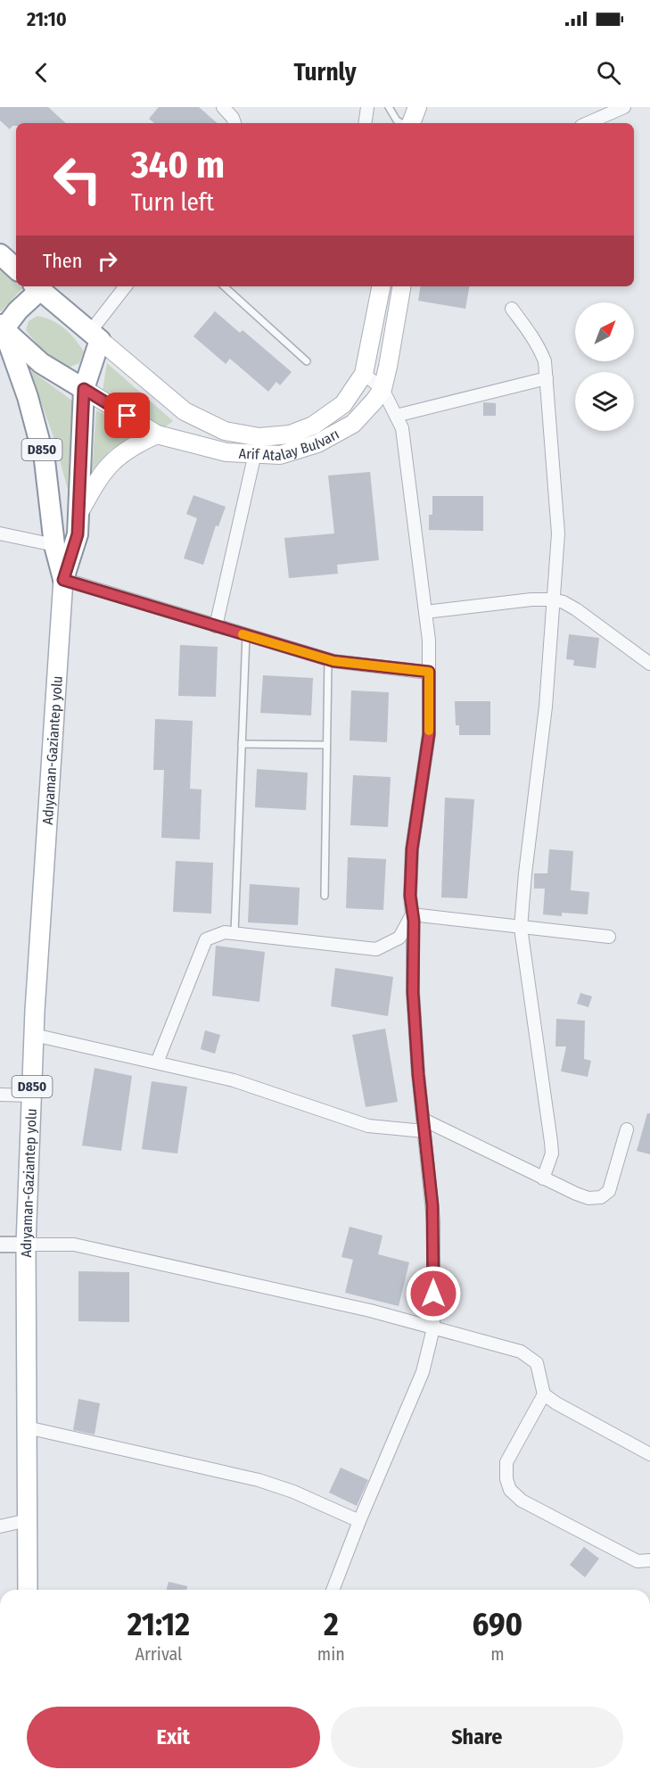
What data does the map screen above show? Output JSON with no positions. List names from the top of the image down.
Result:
{
  "streets": {
    "highway": ["D850"],
    "main road": ["Arif Atalay Bulvarı", "Adıyaman-Gaziantep yolu"]
  },
  "crossings": [
    ["Arif Atalay Bulvarı", "D850"],
    ["D850", "Adıyaman-Gaziantep yolu"]
  ],
  "north": "top right",
  "page": {
    "status": "21:10",
    "header": "Turnly",
    "turn": ["340 m", "Turn left"],
    "then": "Then",
    "eta": [
      "21:12",
      "Arrival",
      "2",
      "min",
      "690",
      "m"
    ],
    "buttons": ["Exit", "Share"]
  }
}
